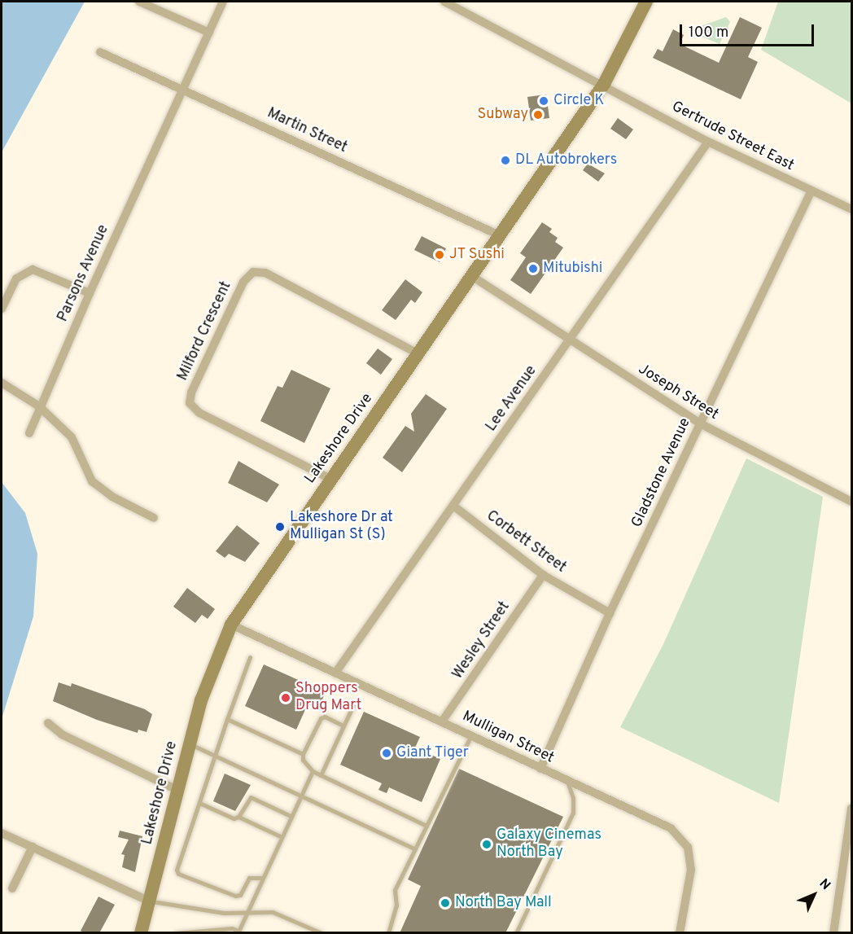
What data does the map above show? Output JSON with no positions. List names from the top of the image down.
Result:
{
  "streets": {
    "main road": ["Lakeshore Drive"],
    "street": [
      "Martin Street",
      "Gertrude Street East",
      "Parsons Avenue",
      "Milford Crescent",
      "Joseph Street",
      "Lee Avenue",
      "Gladstone Avenue",
      "Corbett Street",
      "Wesley Street",
      "Mulligan Street"
    ]
  },
  "crossings": [
    ["Martin Street", "Parsons Avenue"],
    ["Martin Street", "Lakeshore Drive"],
    ["Gertrude Street East", "Lee Avenue"],
    ["Gertrude Street East", "Lakeshore Drive"],
    ["Gertrude Street East", "Gladstone Avenue"],
    ["Milford Crescent", "Lakeshore Drive"],
    ["Joseph Street", "Lee Avenue"],
    ["Joseph Street", "Lakeshore Drive"],
    ["Joseph Street", "Gladstone Avenue"],
    ["Lee Avenue", "Corbett Street"],
    ["Lee Avenue", "Mulligan Street"],
    ["Lakeshore Drive", "Mulligan Street"],
    ["Gladstone Avenue", "Corbett Street"],
    ["Gladstone Avenue", "Mulligan Street"],
    ["Corbett Street", "Wesley Street"],
    ["Wesley Street", "Mulligan Street"]
  ],
  "places": [
    "Circle K",
    "Subway",
    "DL Autobrokers",
    "JT Sushi",
    "Mitubishi",
    "Lakeshore Dr at Mulligan St (S)",
    "Shoppers Drug Mart",
    "Giant Tiger",
    "Galaxy Cinemas North Bay",
    "North Bay Mall"
  ],
  "scale_bar": "100 m",
  "north": "top right"
}
